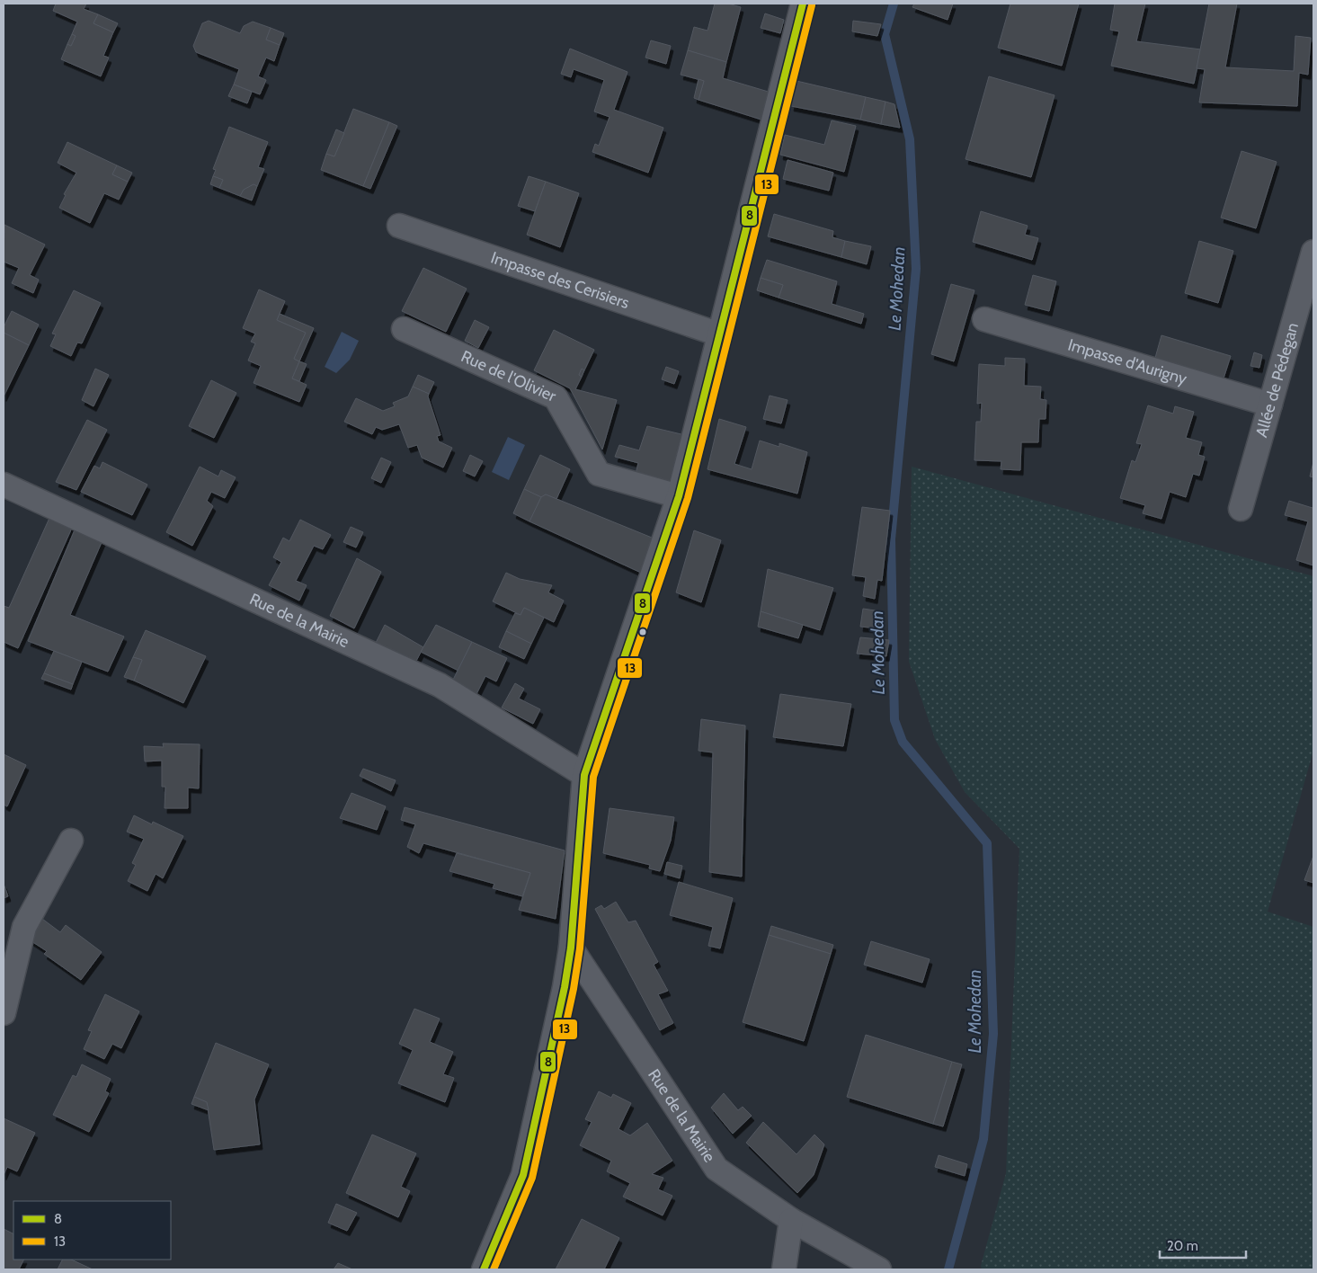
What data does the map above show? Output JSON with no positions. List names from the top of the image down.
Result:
{
  "streets": {
    "street": [
      "Impasse des Cerisiers",
      "Impasse d'Aurigny",
      "Rue de l'Olivier",
      "Allée de Pédegan",
      "Rue de la Mairie"
    ]
  },
  "crossings": [
    ["Impasse d'Aurigny", "Allée de Pédegan"]
  ],
  "water": ["Le Mohedan"],
  "lines": ["transit line 8", "transit line 13"],
  "legend": ["8", "13"],
  "scale_bar": "20 m"
}
